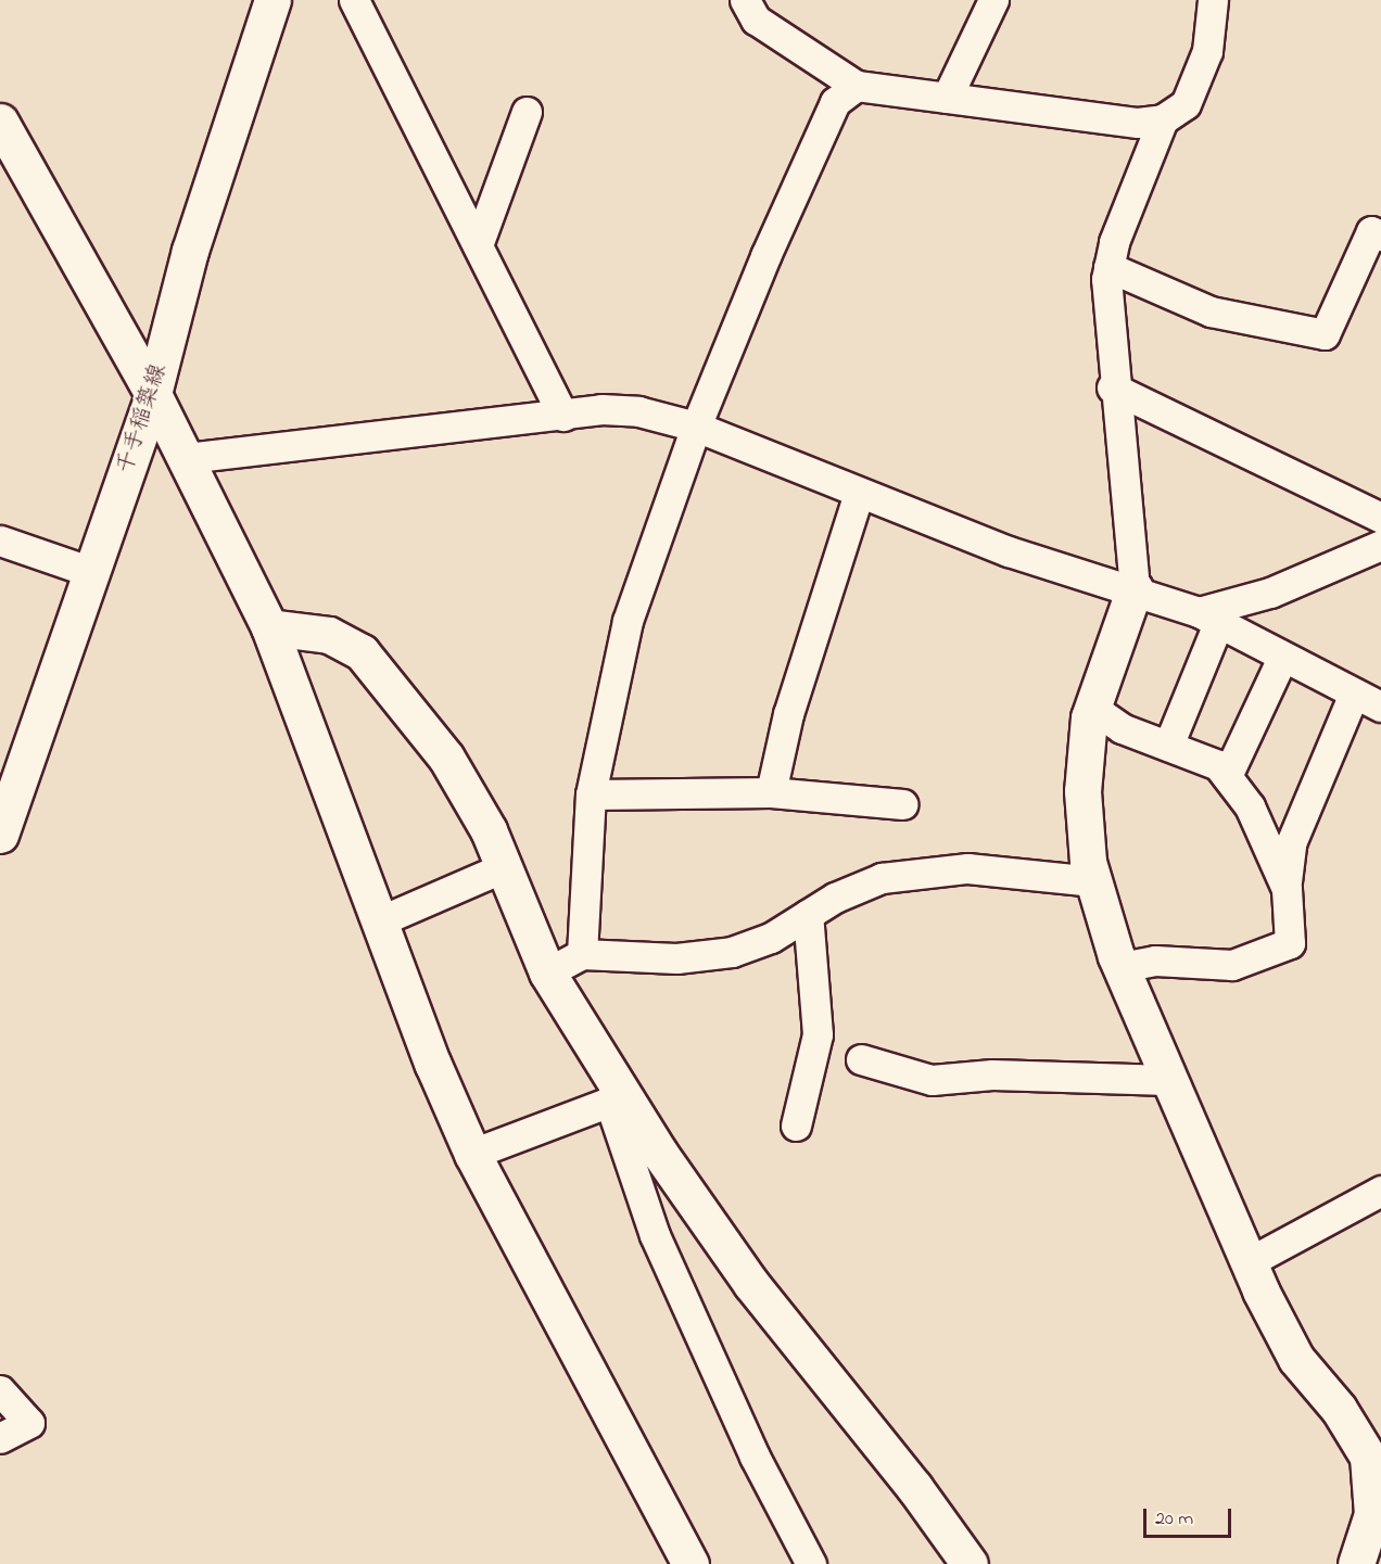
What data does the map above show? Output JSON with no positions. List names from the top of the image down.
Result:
{
  "streets": {
    "street": ["千手稲築線"]
  },
  "scale_bar": "20 m"
}
